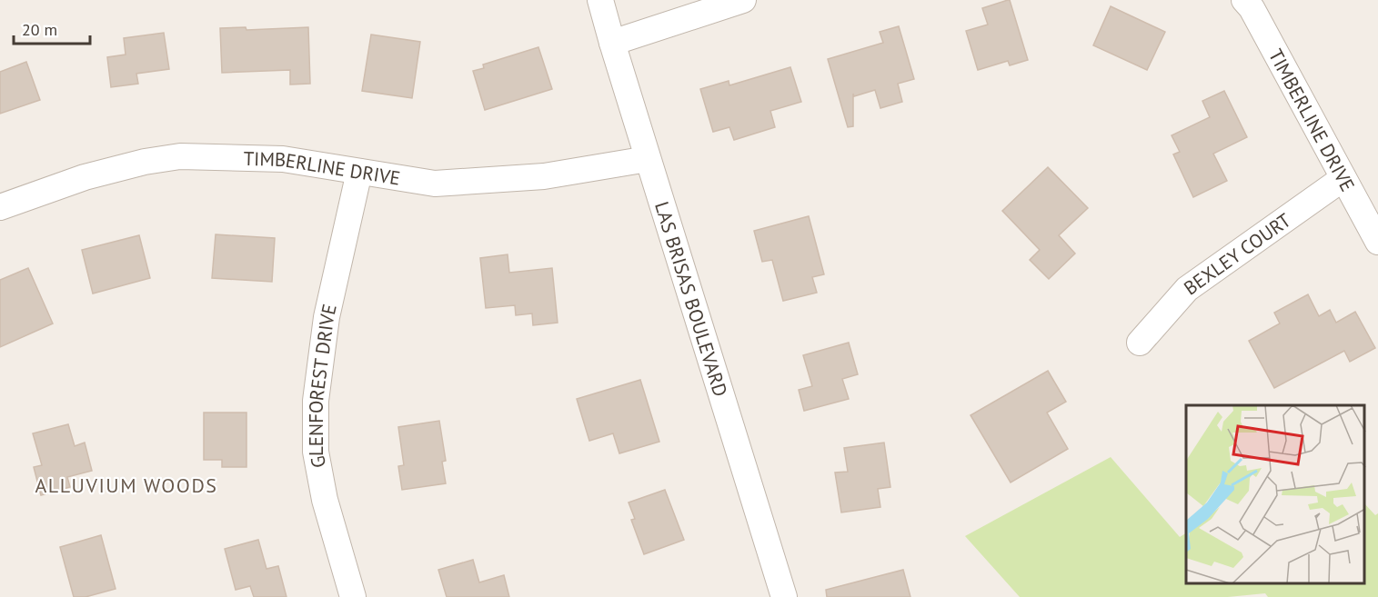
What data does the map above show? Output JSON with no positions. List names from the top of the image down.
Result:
{
  "streets": {
    "street": [
      "TIMBERLINE DRIVE",
      "BEXLEY COURT",
      "LAS BRISAS BOULEVARD",
      "GLENFOREST DRIVE"
    ]
  },
  "crossings": [
    ["TIMBERLINE DRIVE", "BEXLEY COURT"],
    ["TIMBERLINE DRIVE", "LAS BRISAS BOULEVARD"],
    ["TIMBERLINE DRIVE", "GLENFOREST DRIVE"]
  ],
  "districts": ["ALLUVIUM WOODS"],
  "scale_bar": "20 m"
}
